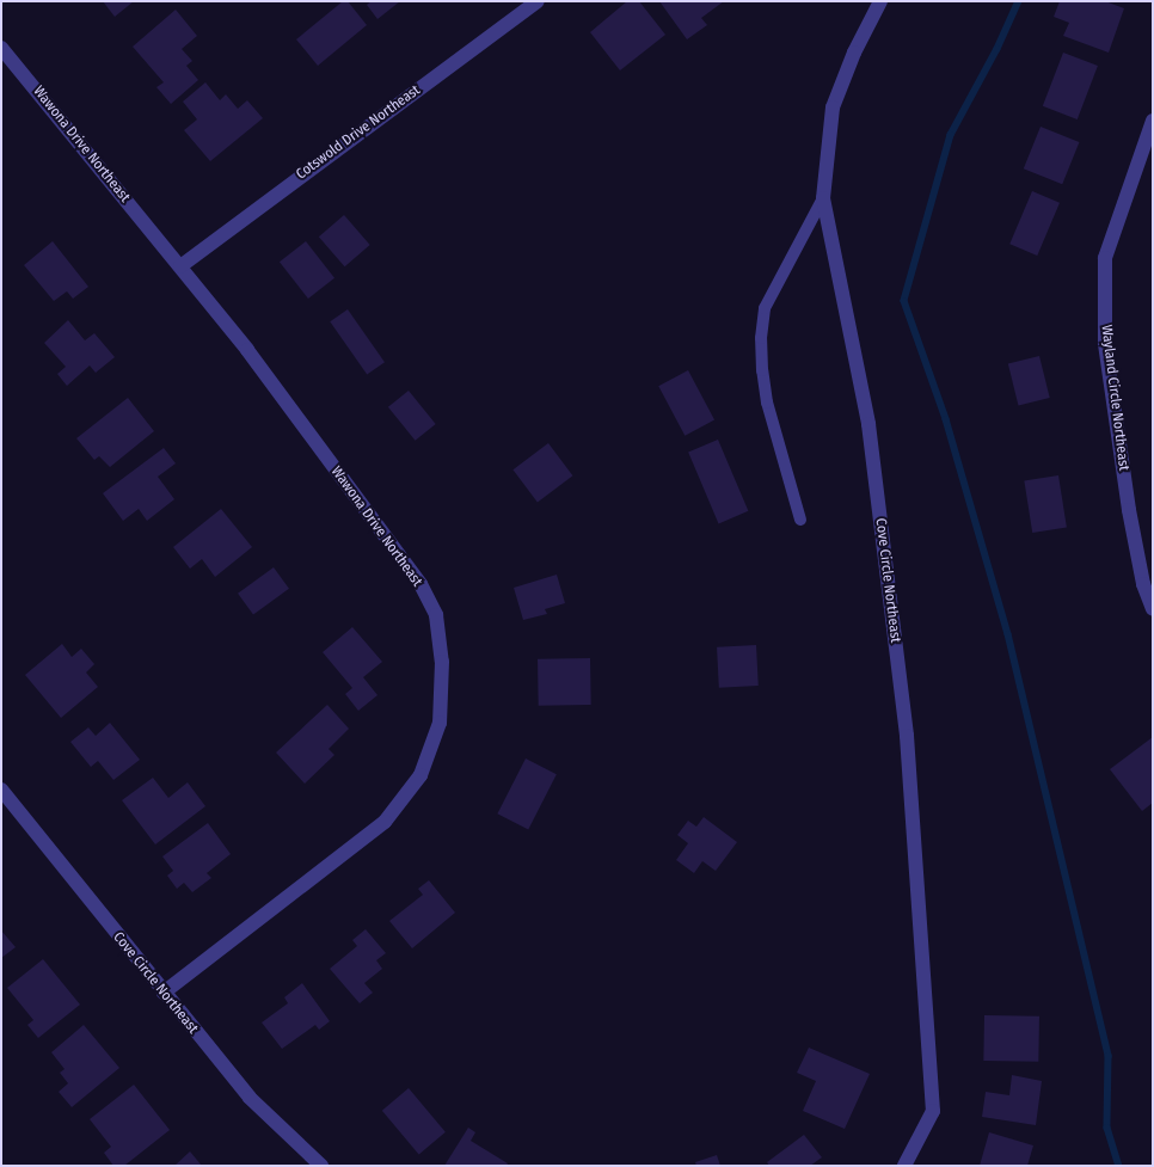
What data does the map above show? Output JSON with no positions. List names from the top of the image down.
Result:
{
  "streets": {
    "street": [
      "Cotswold Drive Northeast",
      "Wawona Drive Northeast",
      "Wayland Circle Northeast",
      "Cove Circle Northeast"
    ]
  },
  "crossings": [
    ["Cotswold Drive Northeast", "Wawona Drive Northeast"],
    ["Wawona Drive Northeast", "Cove Circle Northeast"]
  ]
}
